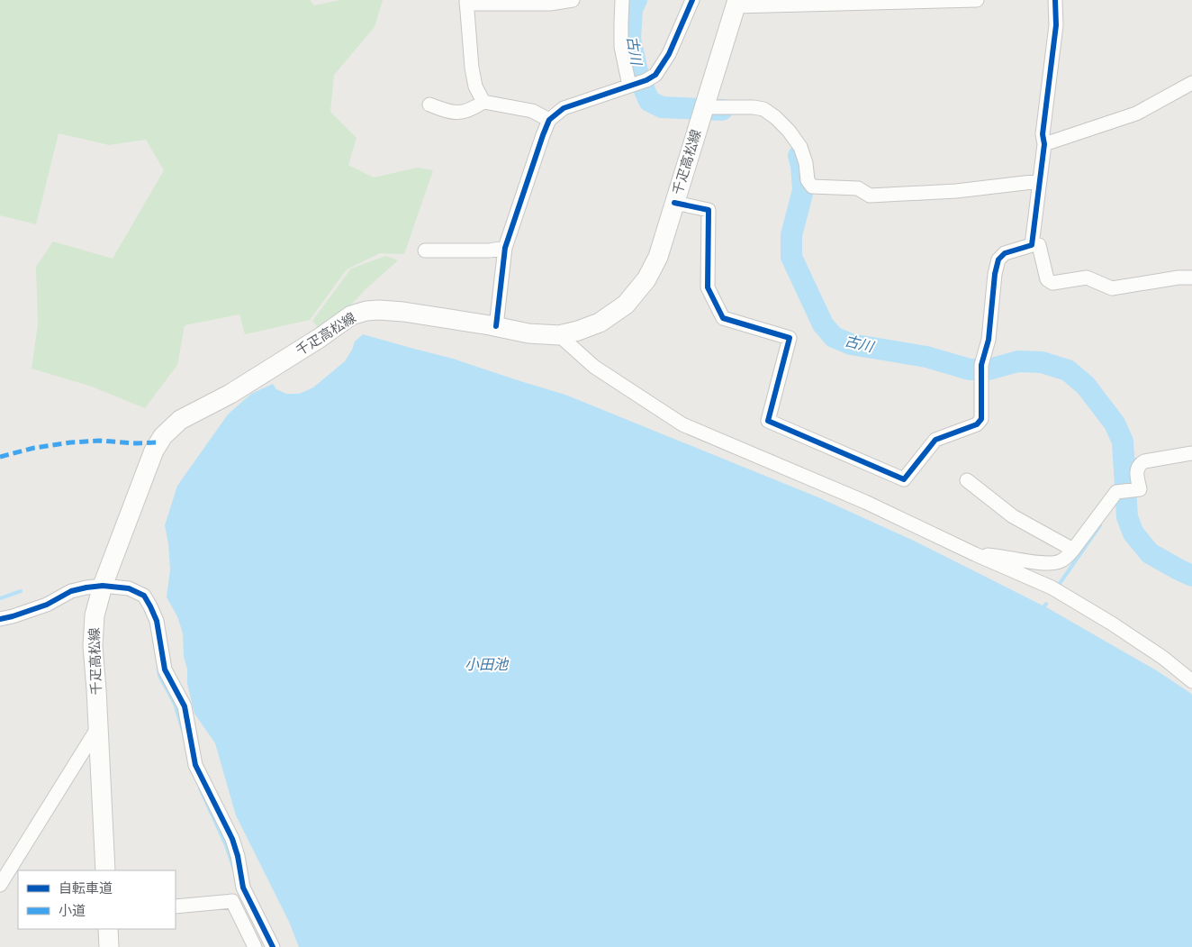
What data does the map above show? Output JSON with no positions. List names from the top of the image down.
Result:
{
  "streets": {
    "main road": ["千疋高松線"]
  },
  "water": ["古川", "小田池"],
  "legend": ["自転車道", "小道"]
}
